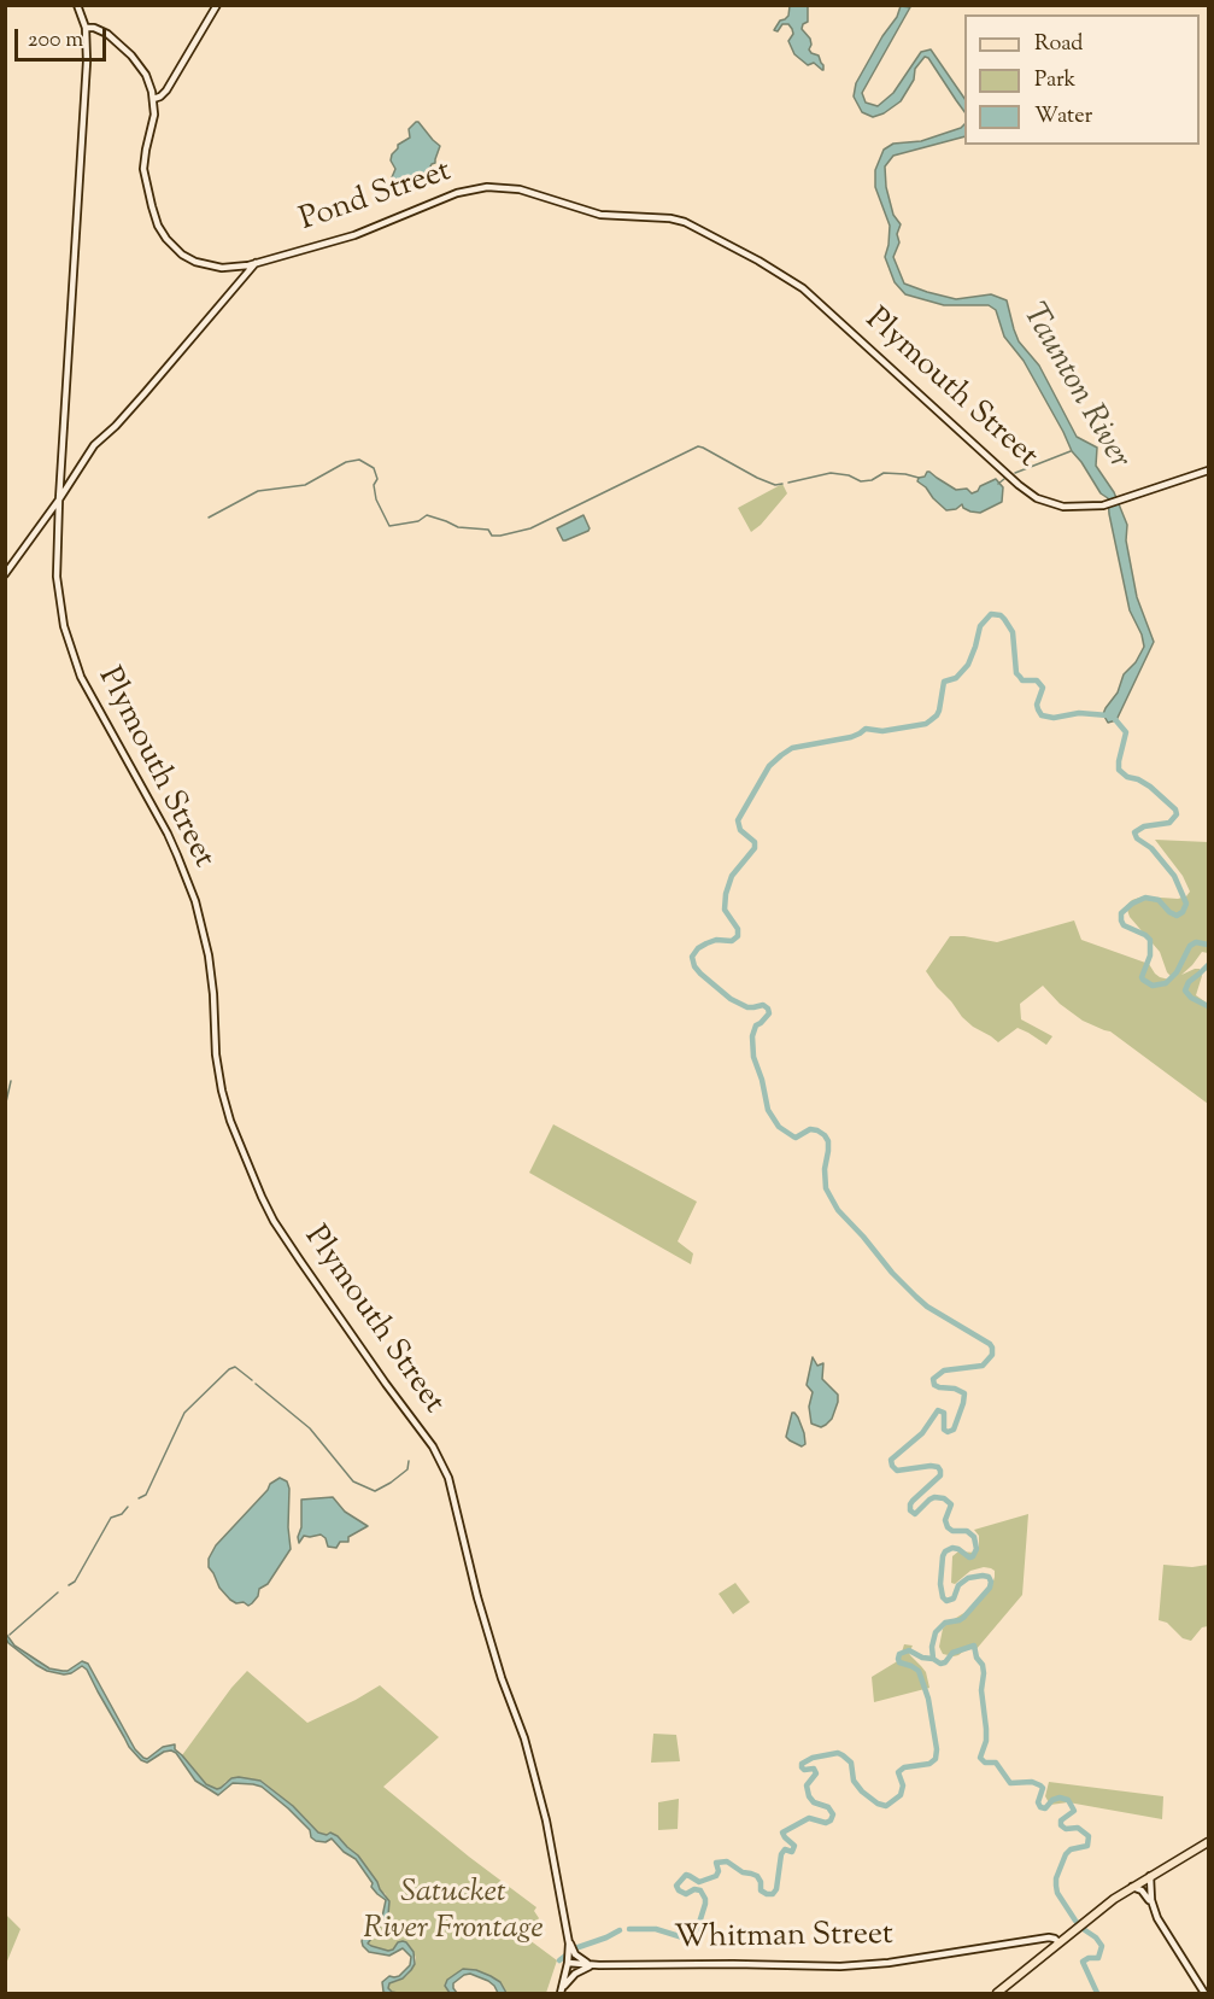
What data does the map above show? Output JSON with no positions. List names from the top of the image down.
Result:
{
  "streets": {
    "main road": ["Pond Street", "Plymouth Street", "Whitman Street"]
  },
  "crossings": [
    ["Pond Street", "Plymouth Street"],
    ["Plymouth Street", "Whitman Street"]
  ],
  "water": ["Taunton River"],
  "parks": ["Satucket River Frontage"],
  "legend": ["Road", "Park", "Water"],
  "scale_bar": "200 m"
}
